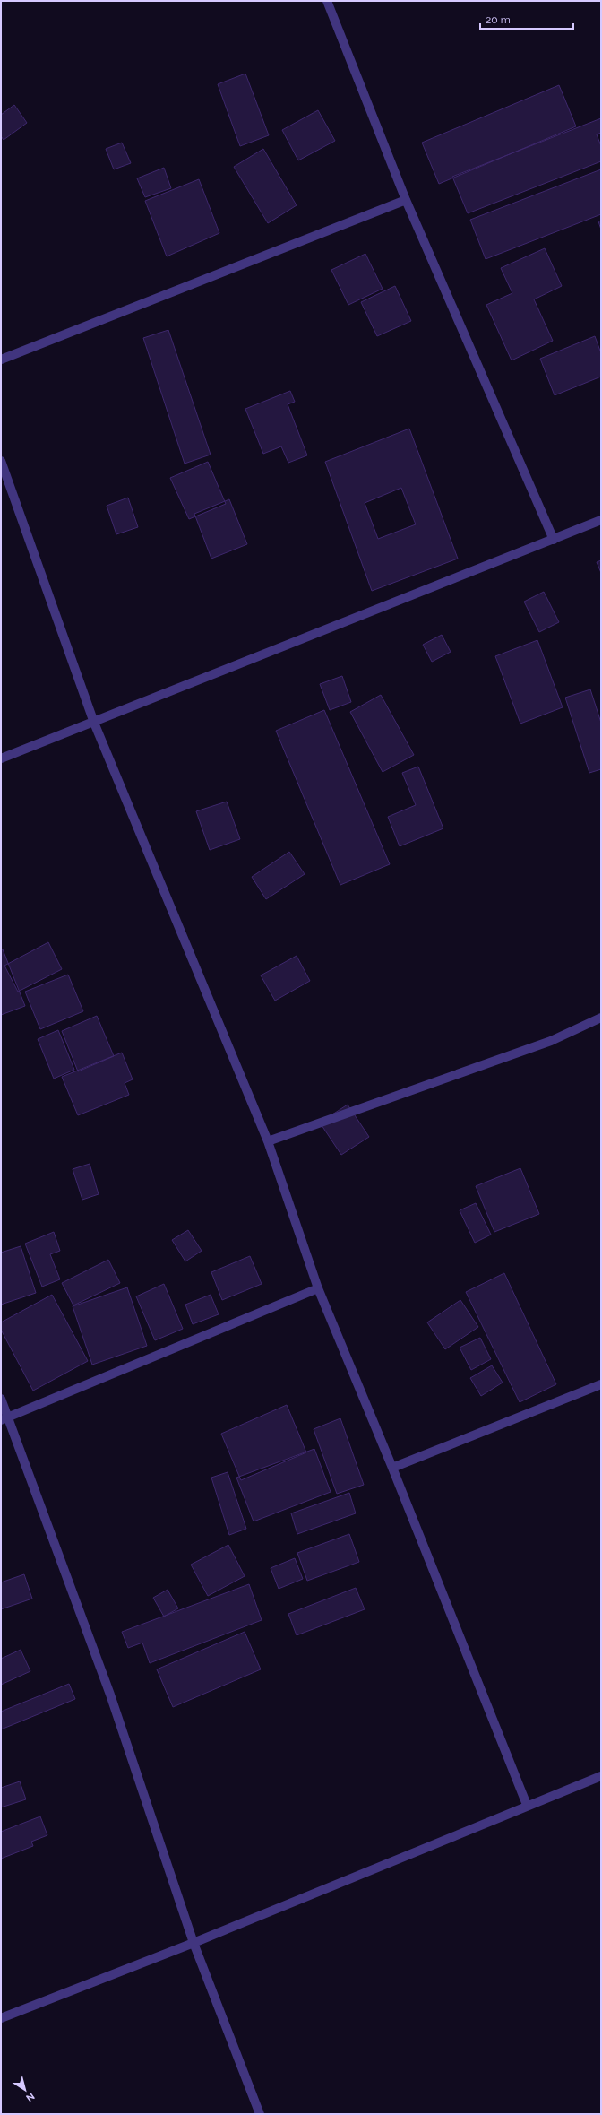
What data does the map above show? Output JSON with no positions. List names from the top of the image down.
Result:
{
  "scale_bar": "20 m",
  "north": "bottom right"
}
